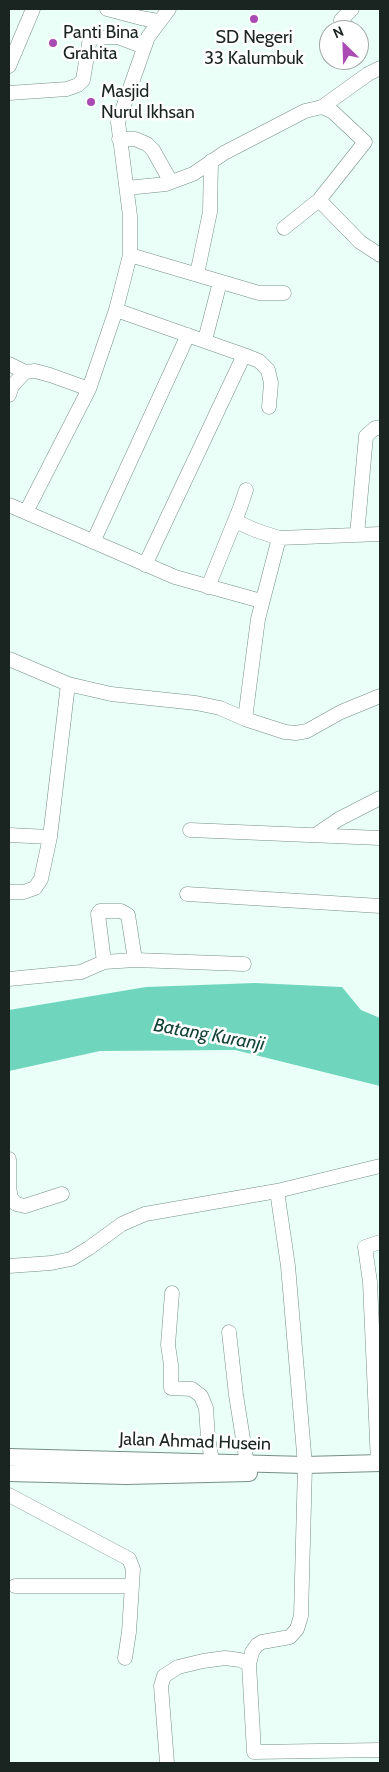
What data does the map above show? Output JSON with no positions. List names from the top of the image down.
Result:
{
  "streets": {
    "main road": ["Jalan Ahmad Husein"]
  },
  "water": ["Batang Kuranji"],
  "places": ["SD Negeri 33 Kalumbuk", "Panti Bina Grahita", "Masjid Nurul Ikhsan"],
  "north": "top left"
}
